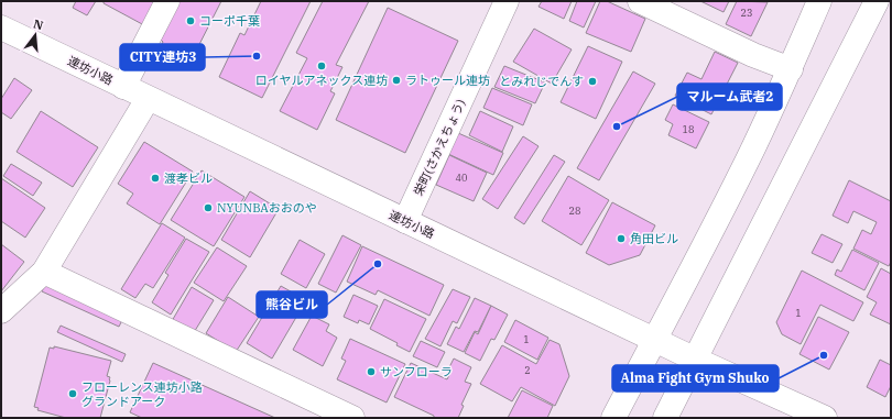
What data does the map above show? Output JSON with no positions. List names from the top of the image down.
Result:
{
  "streets": {
    "street": ["連坊小路", "栄町(さかえちょう)"]
  },
  "crossings": [
    ["連坊小路", "栄町(さかえちょう)"]
  ],
  "places": [
    "コーポ千葉",
    "CITY連坊3",
    "ロイヤルアネックス連坊",
    "ラトゥール連坊",
    "とみれじでんす",
    "マルーム武者2",
    "渡孝ビル",
    "NYUNBAおおのや",
    "角田ビル",
    "熊谷ビル",
    "Alma Fight Gym Shuko",
    "サンフローラ",
    "フローレンス連坊小路 グランドアーク"
  ],
  "house_numbers": [
    "23",
    "18",
    "40",
    "28",
    "1",
    "1",
    "2"
  ],
  "north": "top"
}
